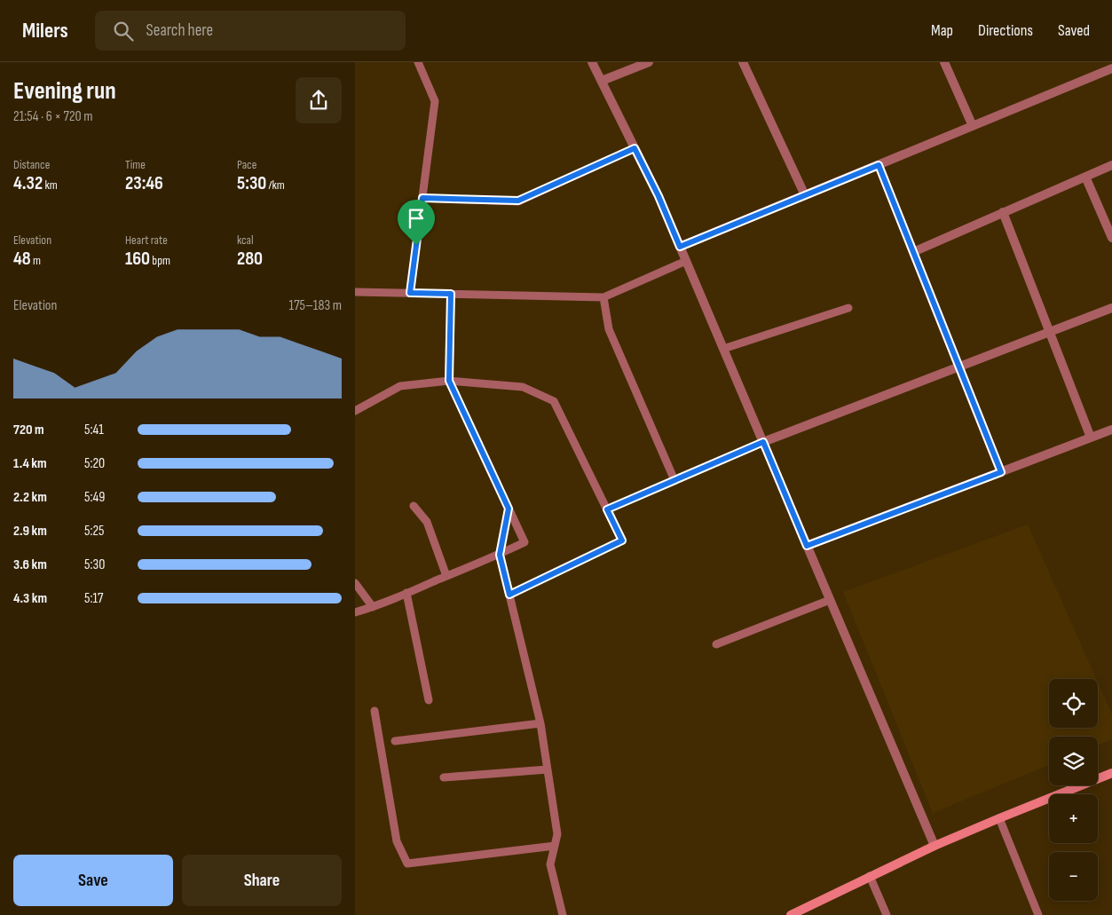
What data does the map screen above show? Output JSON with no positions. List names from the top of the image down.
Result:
{
  "page": {
    "header": "Milers",
    "search": "Search here",
    "nav": ["Map", "Directions", "Saved"],
    "heading": ["Evening run", "21:54 · 6 × 720 m"],
    "stats": [
      ["Distance", "4.32 km"],
      ["Time", "23:46"],
      ["Pace", "5:30 /km"],
      ["Elevation", "48 m"],
      ["Heart rate", "160 bpm"],
      ["kcal", "280"]
    ],
    "chart": ["Elevation", "175–183 m"],
    "list": [
      {
        "name": "720 m",
        "note": "5:41"
      },
      {
        "name": "1.4 km",
        "note": "5:20"
      },
      {
        "name": "2.2 km",
        "note": "5:49"
      },
      {
        "name": "2.9 km",
        "note": "5:25"
      },
      {
        "name": "3.6 km",
        "note": "5:30"
      },
      {
        "name": "4.3 km",
        "note": "5:17"
      }
    ],
    "map_buttons": ["+", "−"],
    "buttons": ["Save", "Share"]
  }
}
